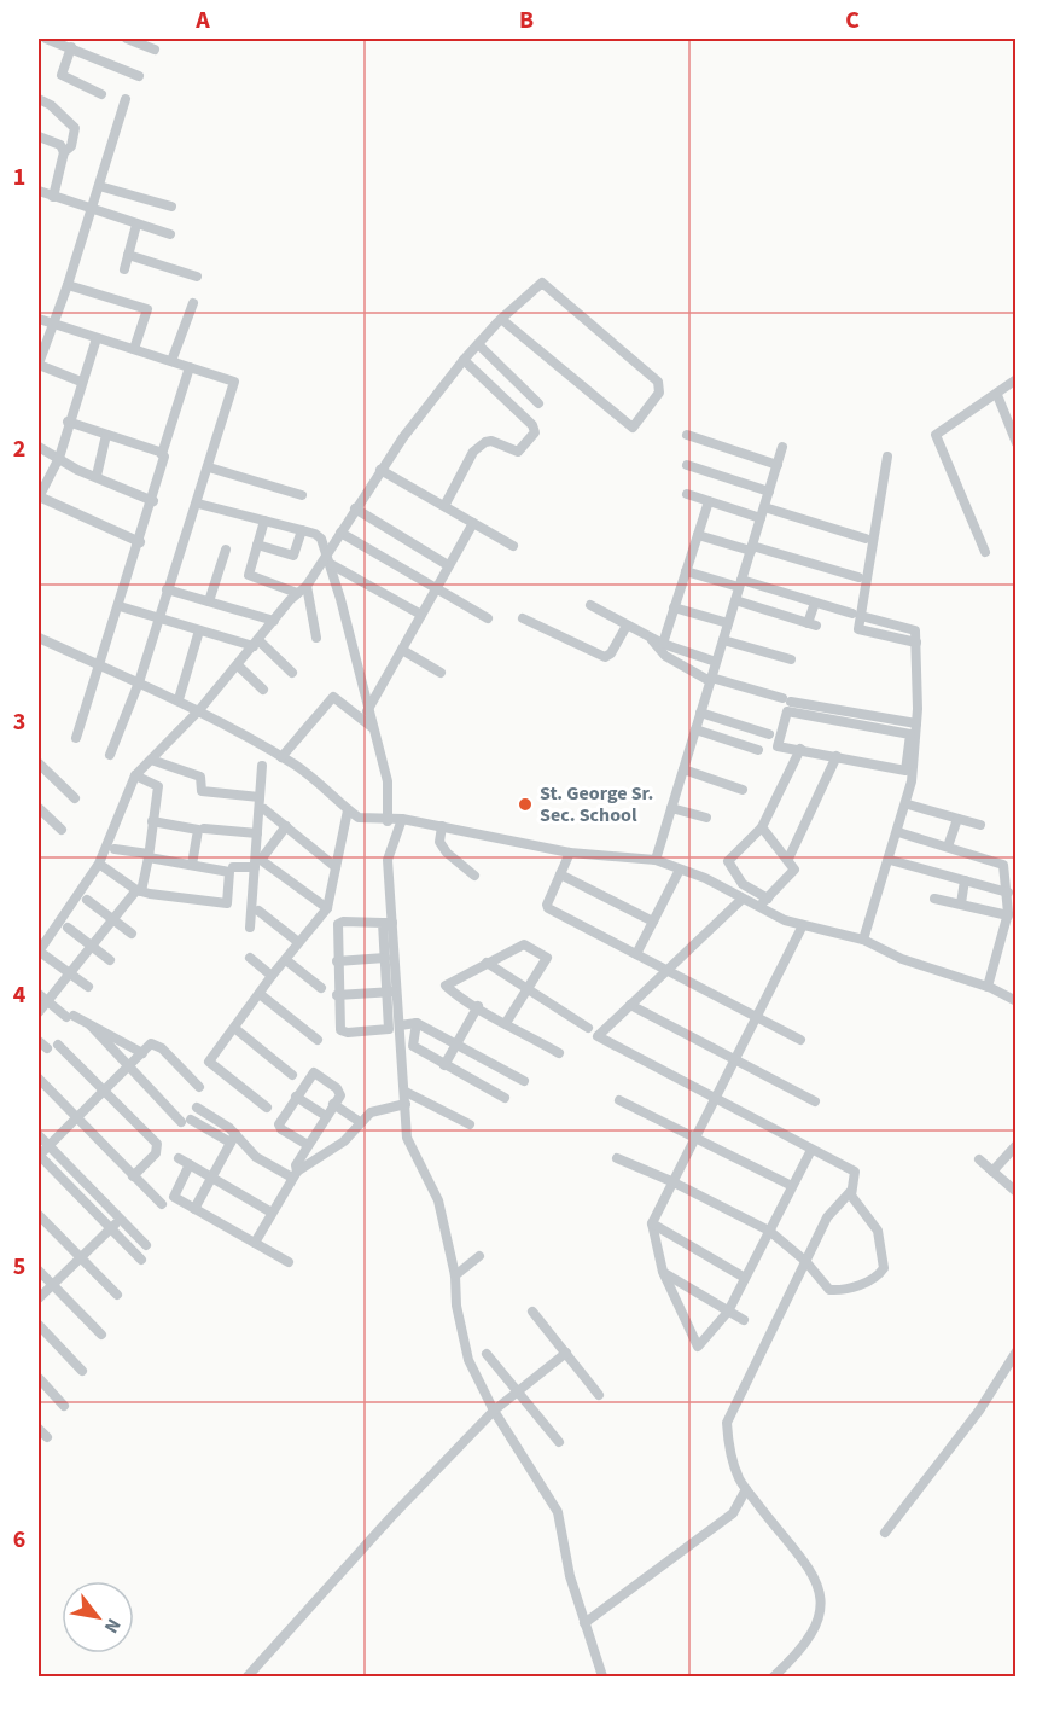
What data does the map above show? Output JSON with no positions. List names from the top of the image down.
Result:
{
  "places": ["St. George Sr. Sec. School"],
  "north": "bottom right",
  "grid": {
    "columns": ["A", "B", "C"],
    "rows": [
      "1",
      "2",
      "3",
      "4",
      "5",
      "6"
    ]
  }
}
